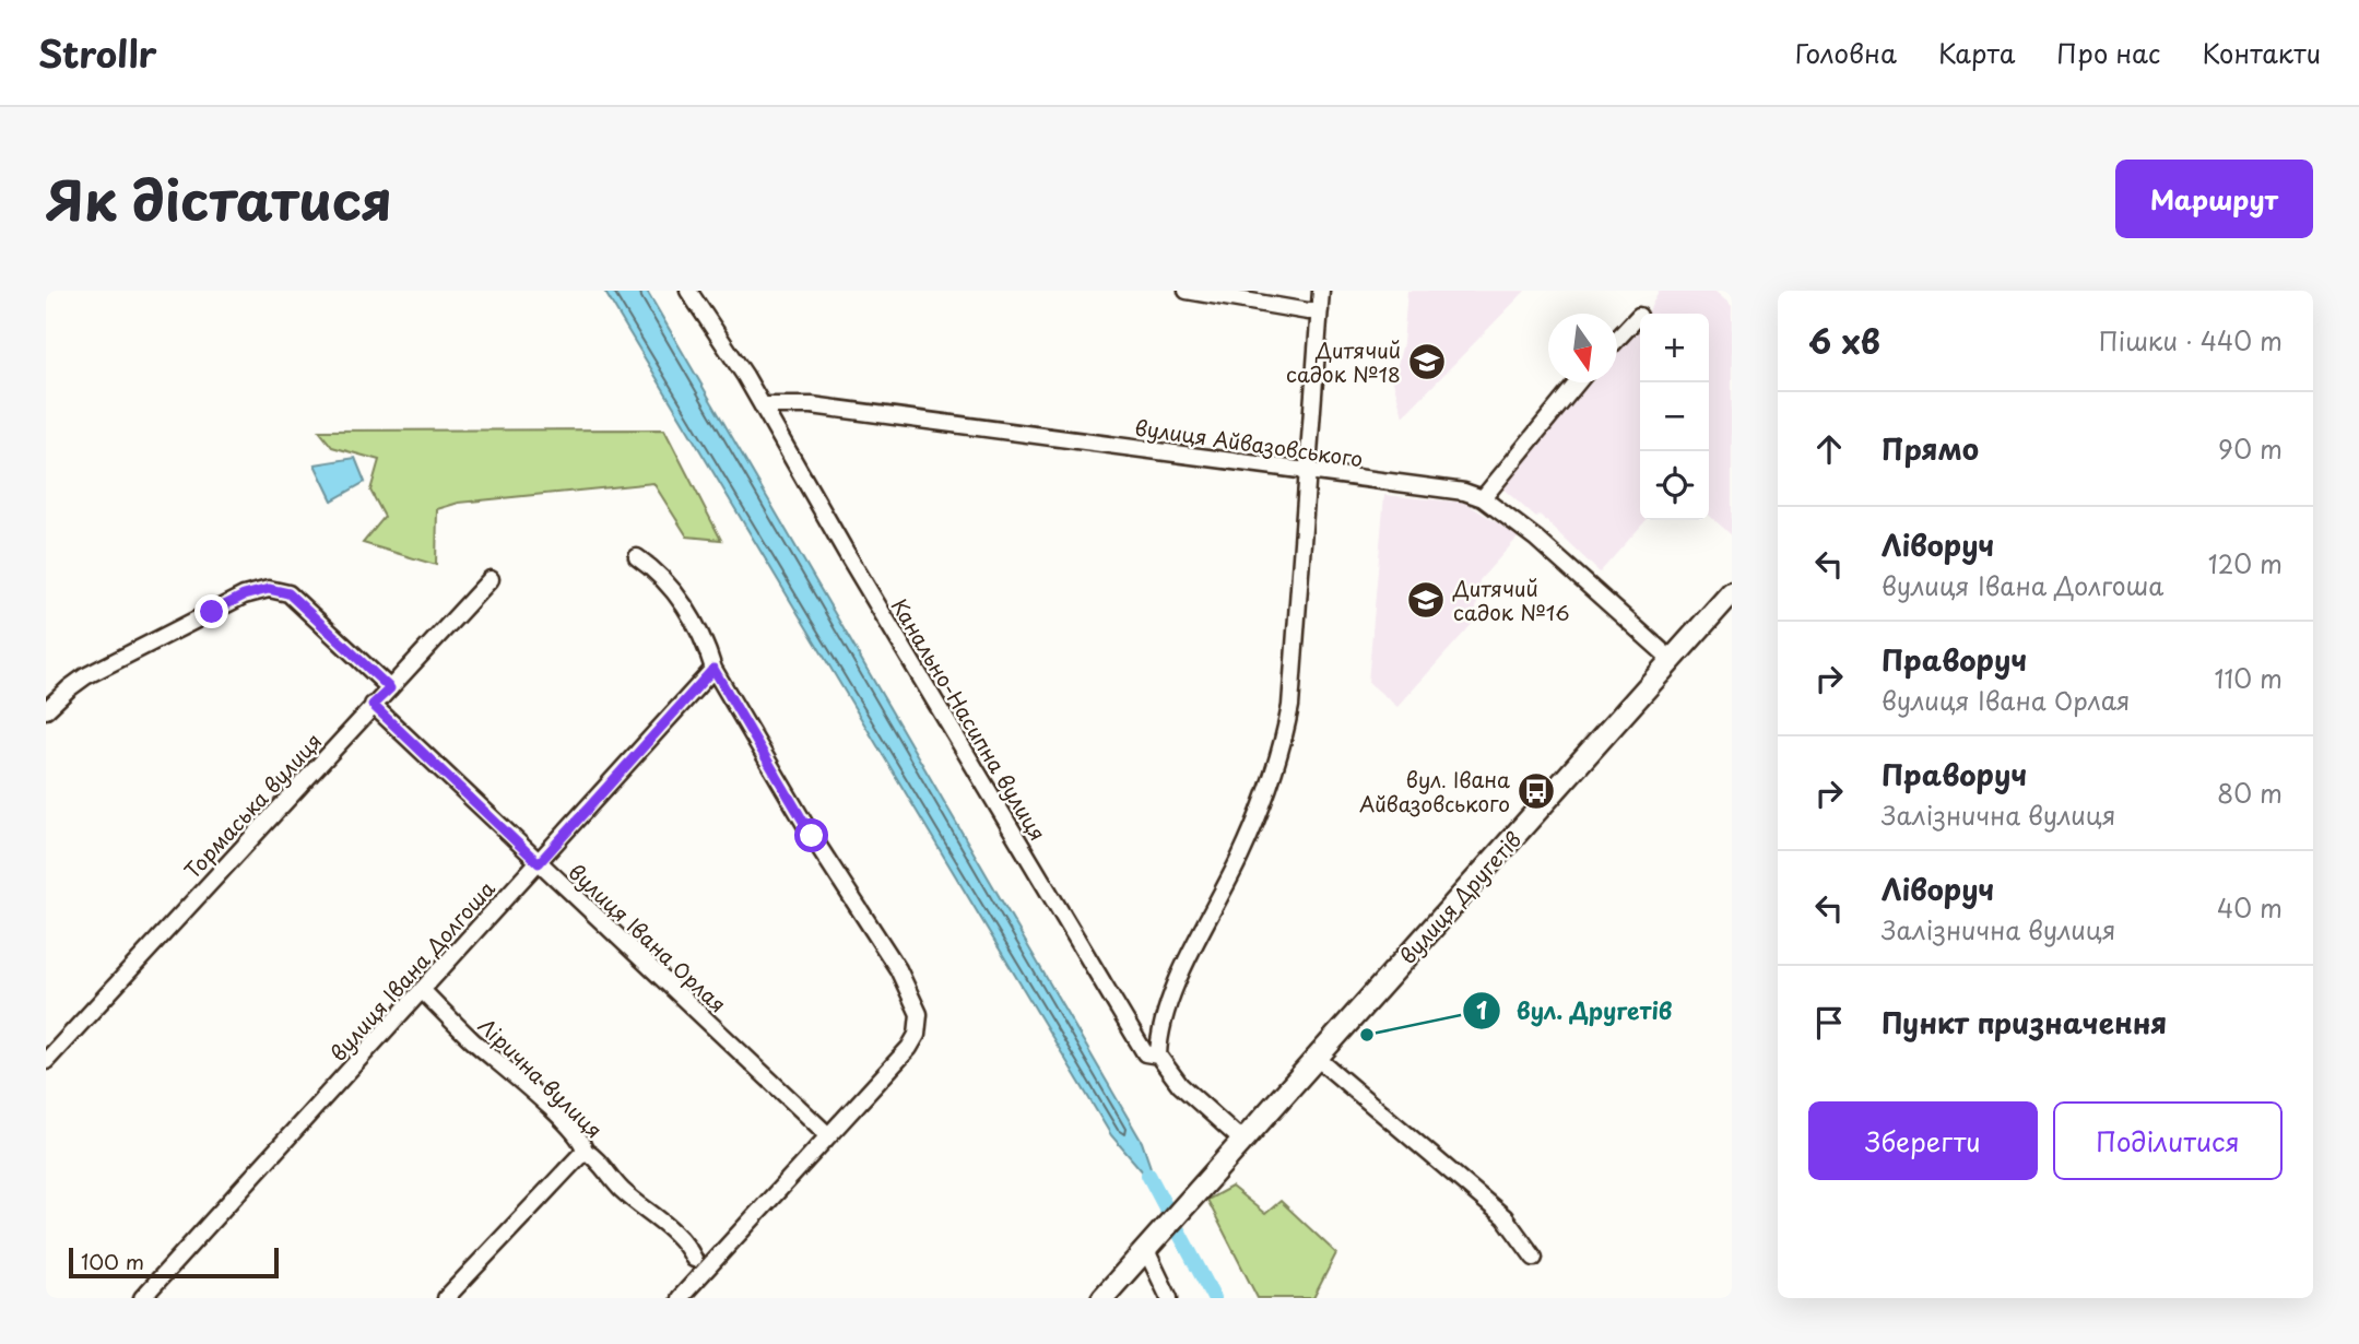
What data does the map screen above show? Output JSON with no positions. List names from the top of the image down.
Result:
{
  "streets": {
    "main road": ["вулиця Другетів"],
    "street": [
      "вулиця Айвазовського",
      "Канально-Насипна вулиця",
      "Тормаська вулиця",
      "вулиця Івана Орлая",
      "вулиця Івана Долгоша",
      "Лірична вулиця"
    ]
  },
  "crossings": [
    ["вулиця Айвазовського", "Канально-Насипна вулиця"],
    ["вулиця Айвазовського", "вулиця Другетів"],
    ["Канально-Насипна вулиця", "вулиця Другетів"],
    ["Тормаська вулиця", "вулиця Івана Орлая"],
    ["вулиця Івана Орлая", "вулиця Івана Долгоша"],
    ["вулиця Івана Долгоша", "Лірична вулиця"]
  ],
  "places": {
    "school or university": ["Дитячий садок №18", "Дитячий садок №16"],
    "bus stop": ["вул. Івана Айвазовського"],
    "other": ["вул. Другетів"]
  },
  "scale_bar": "100 m",
  "north": "bottom",
  "page": {
    "header": "Strollr",
    "nav": [
      "Головна",
      "Карта",
      "Про нас",
      "Контакти"
    ],
    "title": "Як дістатися",
    "buttons": [
      "Маршрут",
      ["Зберегти", "Поділитися"]
    ],
    "heading": ["6 хв", "Пішки · 440 m"],
    "map_buttons": ["+", "−"],
    "list": [
      ["Прямо", "90 m"],
      ["Ліворуч", "вулиця Івана Долгоша", "120 m"],
      ["Праворуч", "вулиця Івана Орлая", "110 m"],
      ["Праворуч", "Залізнична вулиця", "80 m"],
      ["Ліворуч", "Залізнична вулиця", "40 m"],
      "Пункт призначення"
    ],
    "scale": "100 m"
  }
}
